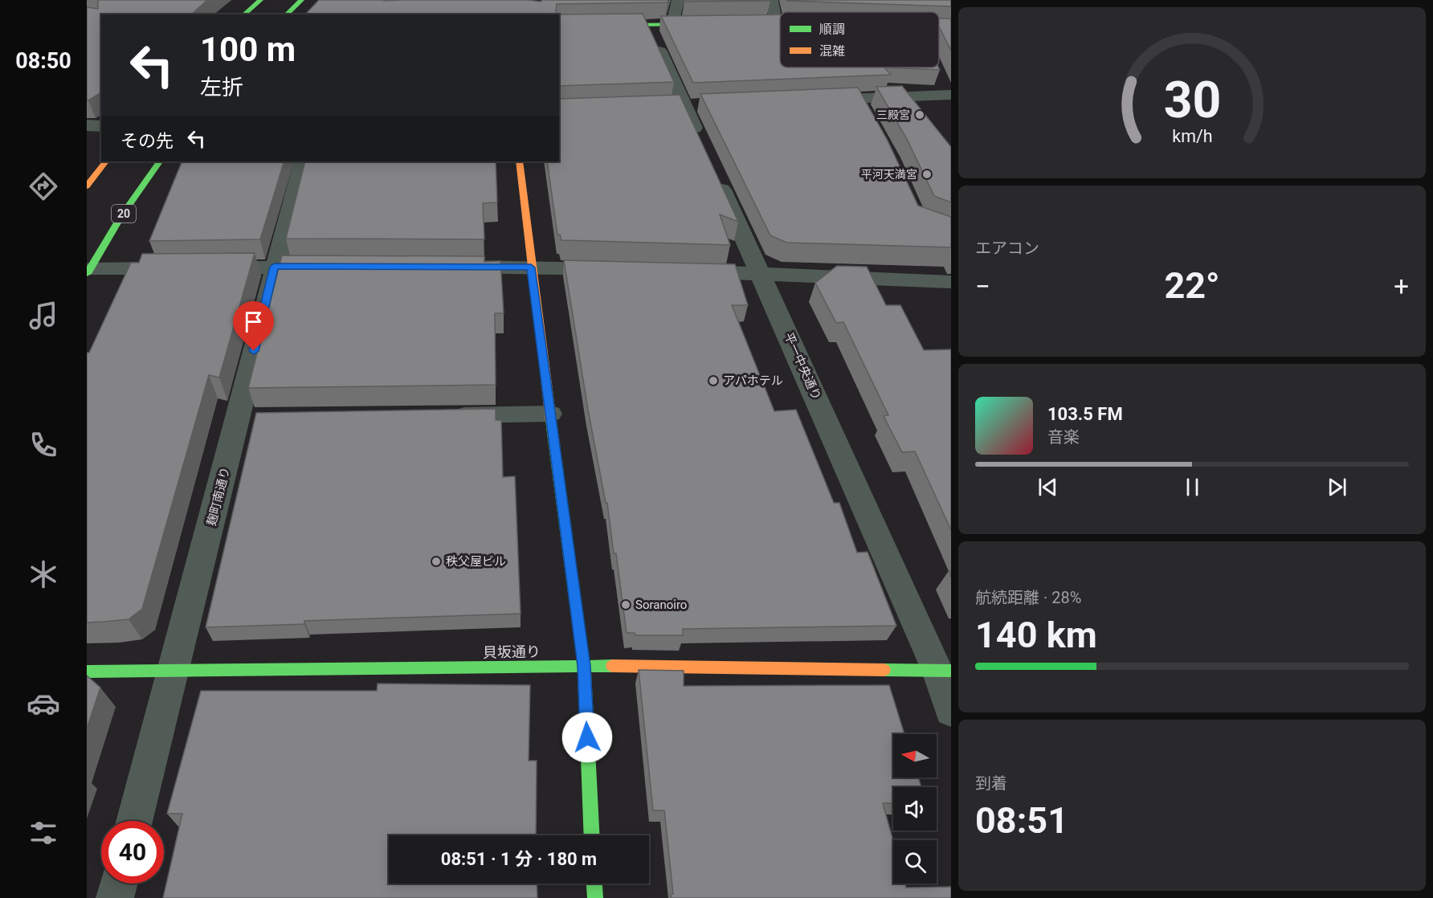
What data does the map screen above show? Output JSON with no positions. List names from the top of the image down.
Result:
{
  "streets": {
    "main road": ["20", "貝坂通り"],
    "street": ["平一中央通り", "麹町南通り"]
  },
  "crossings": [
    ["平一中央通り", "貝坂通り"],
    ["麹町南通り", "貝坂通り"]
  ],
  "places": [
    "三殿宮",
    "平河天満宮",
    "アパホテル",
    "秩父屋ビル",
    "Soranoiro"
  ],
  "legend": ["順調", "混雑"],
  "north": "left",
  "page": {
    "tabs": "08:50",
    "turn": ["100 m", "左折"],
    "then": "その先",
    "tile": [
      "エアコン",
      ["航続距離 · 28%", "140 km"],
      ["到着", "08:51"]
    ],
    "heat": ["−", "22°", "+"],
    "song": ["103.5 FM", "音楽"],
    "limit": "40",
    "trip": "08:51 · 1 分 · 180 m",
    "gauge": ["30", "km/h"]
  }
}
